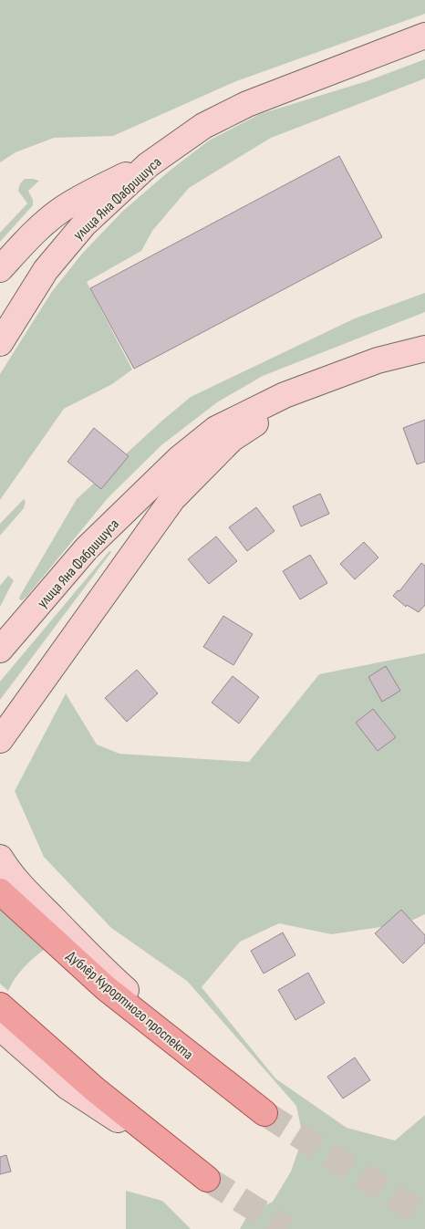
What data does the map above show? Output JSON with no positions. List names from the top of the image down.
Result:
{
  "streets": {
    "main road": ["улица Яна Фабрициуса", "Дублёр Курортного проспекта"]
  }
}
